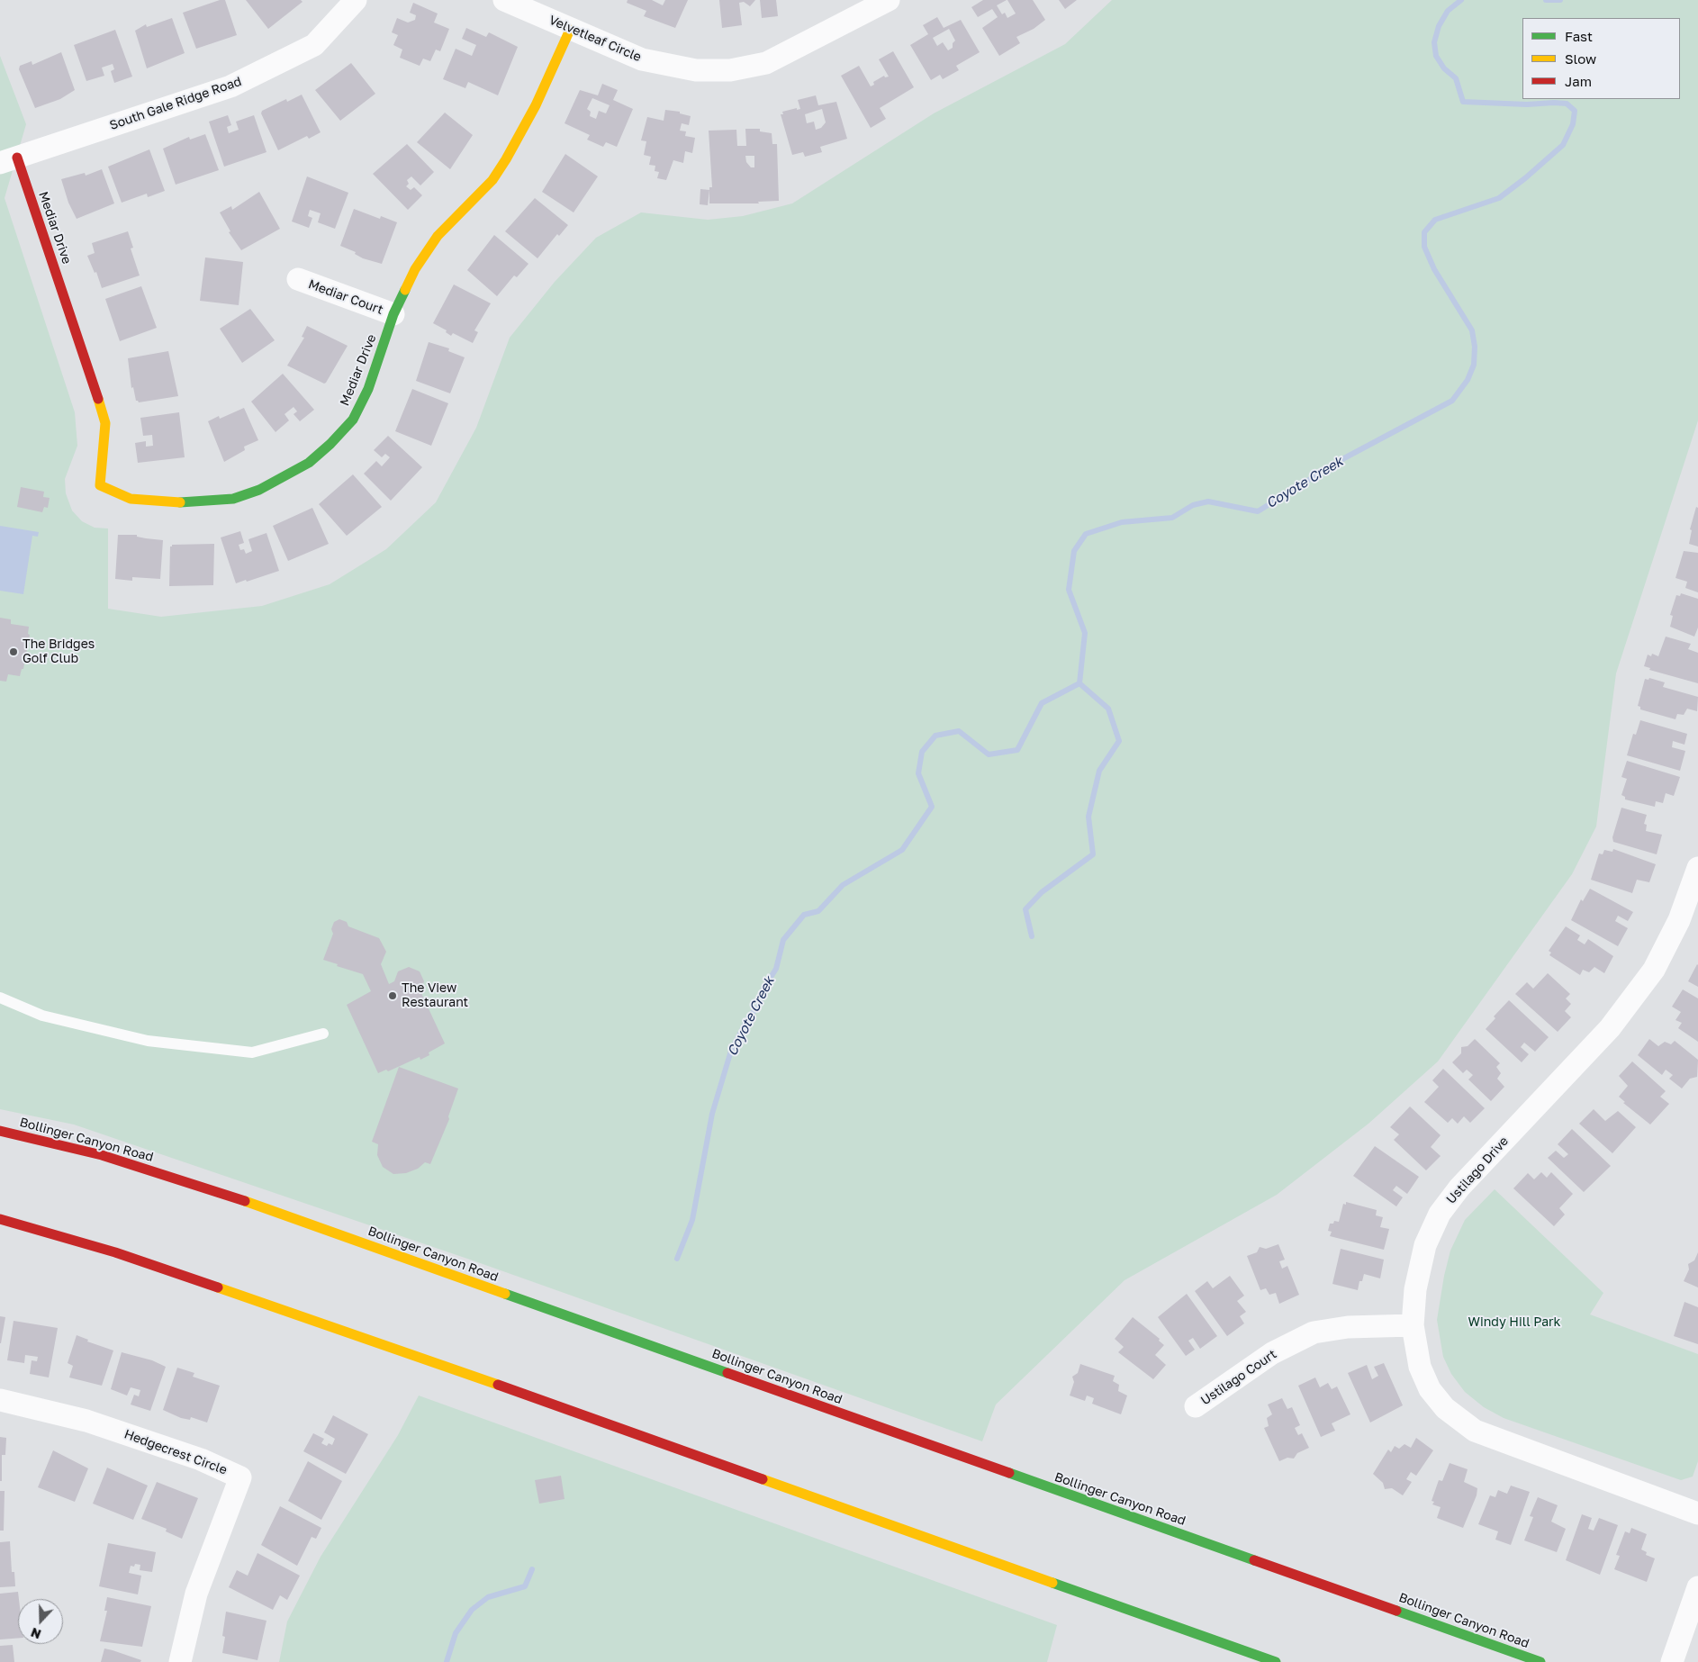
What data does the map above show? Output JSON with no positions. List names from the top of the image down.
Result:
{
  "streets": {
    "main road": ["Mediar Drive", "Bollinger Canyon Road"],
    "street": [
      "Velvetleaf Circle",
      "South Gale Ridge Road",
      "Mediar Court",
      "Ustilago Drive",
      "Ustilago Court",
      "Hedgecrest Circle"
    ]
  },
  "crossings": [
    ["Velvetleaf Circle", "Mediar Drive"],
    ["South Gale Ridge Road", "Mediar Drive"],
    ["Mediar Drive", "Mediar Court"],
    ["Ustilago Drive", "Ustilago Court"]
  ],
  "water": ["Coyote Creek"],
  "parks": ["Windy Hill Park"],
  "places": ["The Bridges Golf Club", "The View Restaurant"],
  "legend": ["Fast", "Slow", "Jam"],
  "north": "bottom"
}
